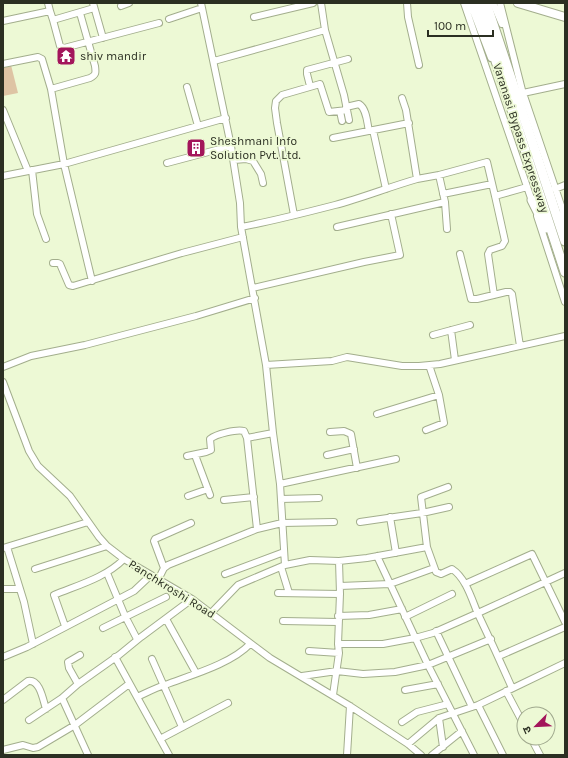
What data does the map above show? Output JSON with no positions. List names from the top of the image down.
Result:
{
  "streets": {
    "highway": ["Varanasi Bypass Expressway"],
    "street": ["Panchkroshi Road"]
  },
  "places": {
    "temple": ["shiv mandir"],
    "building": ["Sheshmani Info Solution Pvt. Ltd."]
  },
  "scale_bar": "100 m",
  "north": "bottom left"
}
